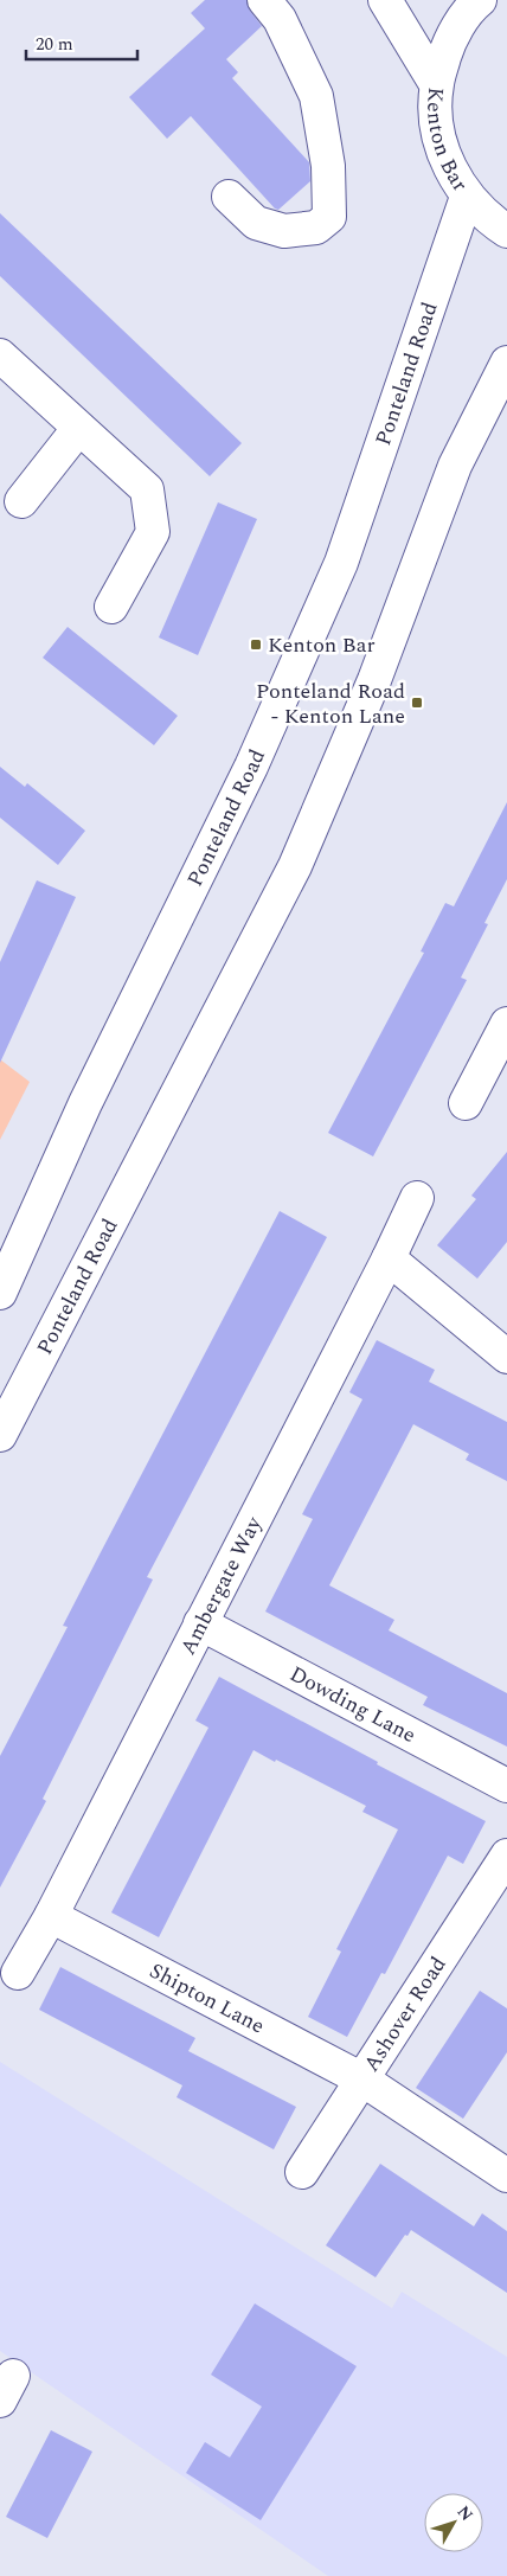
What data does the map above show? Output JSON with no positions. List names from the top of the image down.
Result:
{
  "streets": {
    "main road": [
      "Kenton Bar",
      "Ponteland Road",
      "Ambergate Way",
      "Dowding Lane",
      "Shipton Lane",
      "Ashover Road"
    ]
  },
  "crossings": [
    ["Kenton Bar", "Ponteland Road"],
    ["Ambergate Way", "Dowding Lane"],
    ["Ambergate Way", "Shipton Lane"],
    ["Shipton Lane", "Ashover Road"]
  ],
  "places": {
    "transit": ["Kenton Bar", "Ponteland Road - Kenton Lane"]
  },
  "scale_bar": "20 m",
  "north": "top right"
}
